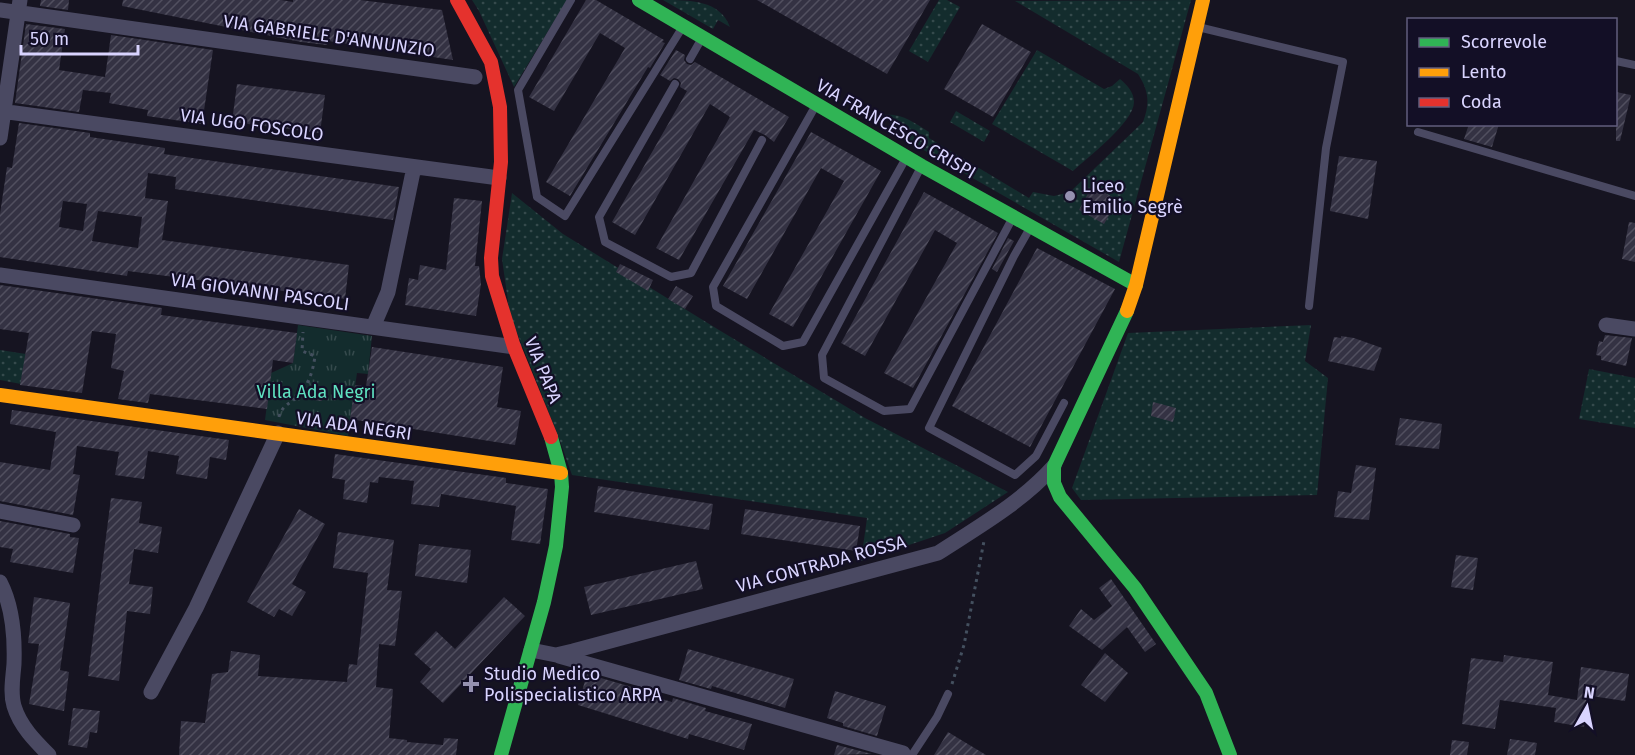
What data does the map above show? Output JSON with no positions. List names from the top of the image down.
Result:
{
  "streets": {
    "street": [
      "VIA GABRIELE D'ANNUNZIO",
      "VIA UGO FOSCOLO",
      "VIA FRANCESCO CRISPI",
      "VIA GIOVANNI PASCOLI",
      "VIA PAPA",
      "VIA ADA NEGRI",
      "VIA CONTRADA ROSSA"
    ]
  },
  "crossings": [
    ["VIA UGO FOSCOLO", "VIA PAPA"],
    ["VIA GIOVANNI PASCOLI", "VIA PAPA"],
    ["VIA PAPA", "VIA ADA NEGRI"],
    ["VIA PAPA", "VIA CONTRADA ROSSA"]
  ],
  "parks": ["Villa Ada Negri"],
  "places": {
    "other": ["Liceo Emilio Segrè"],
    "health": ["Studio Medico Polispecialistico ARPA"]
  },
  "legend": ["Scorrevole", "Lento", "Coda"],
  "scale_bar": "50 m",
  "north": "top"
}
